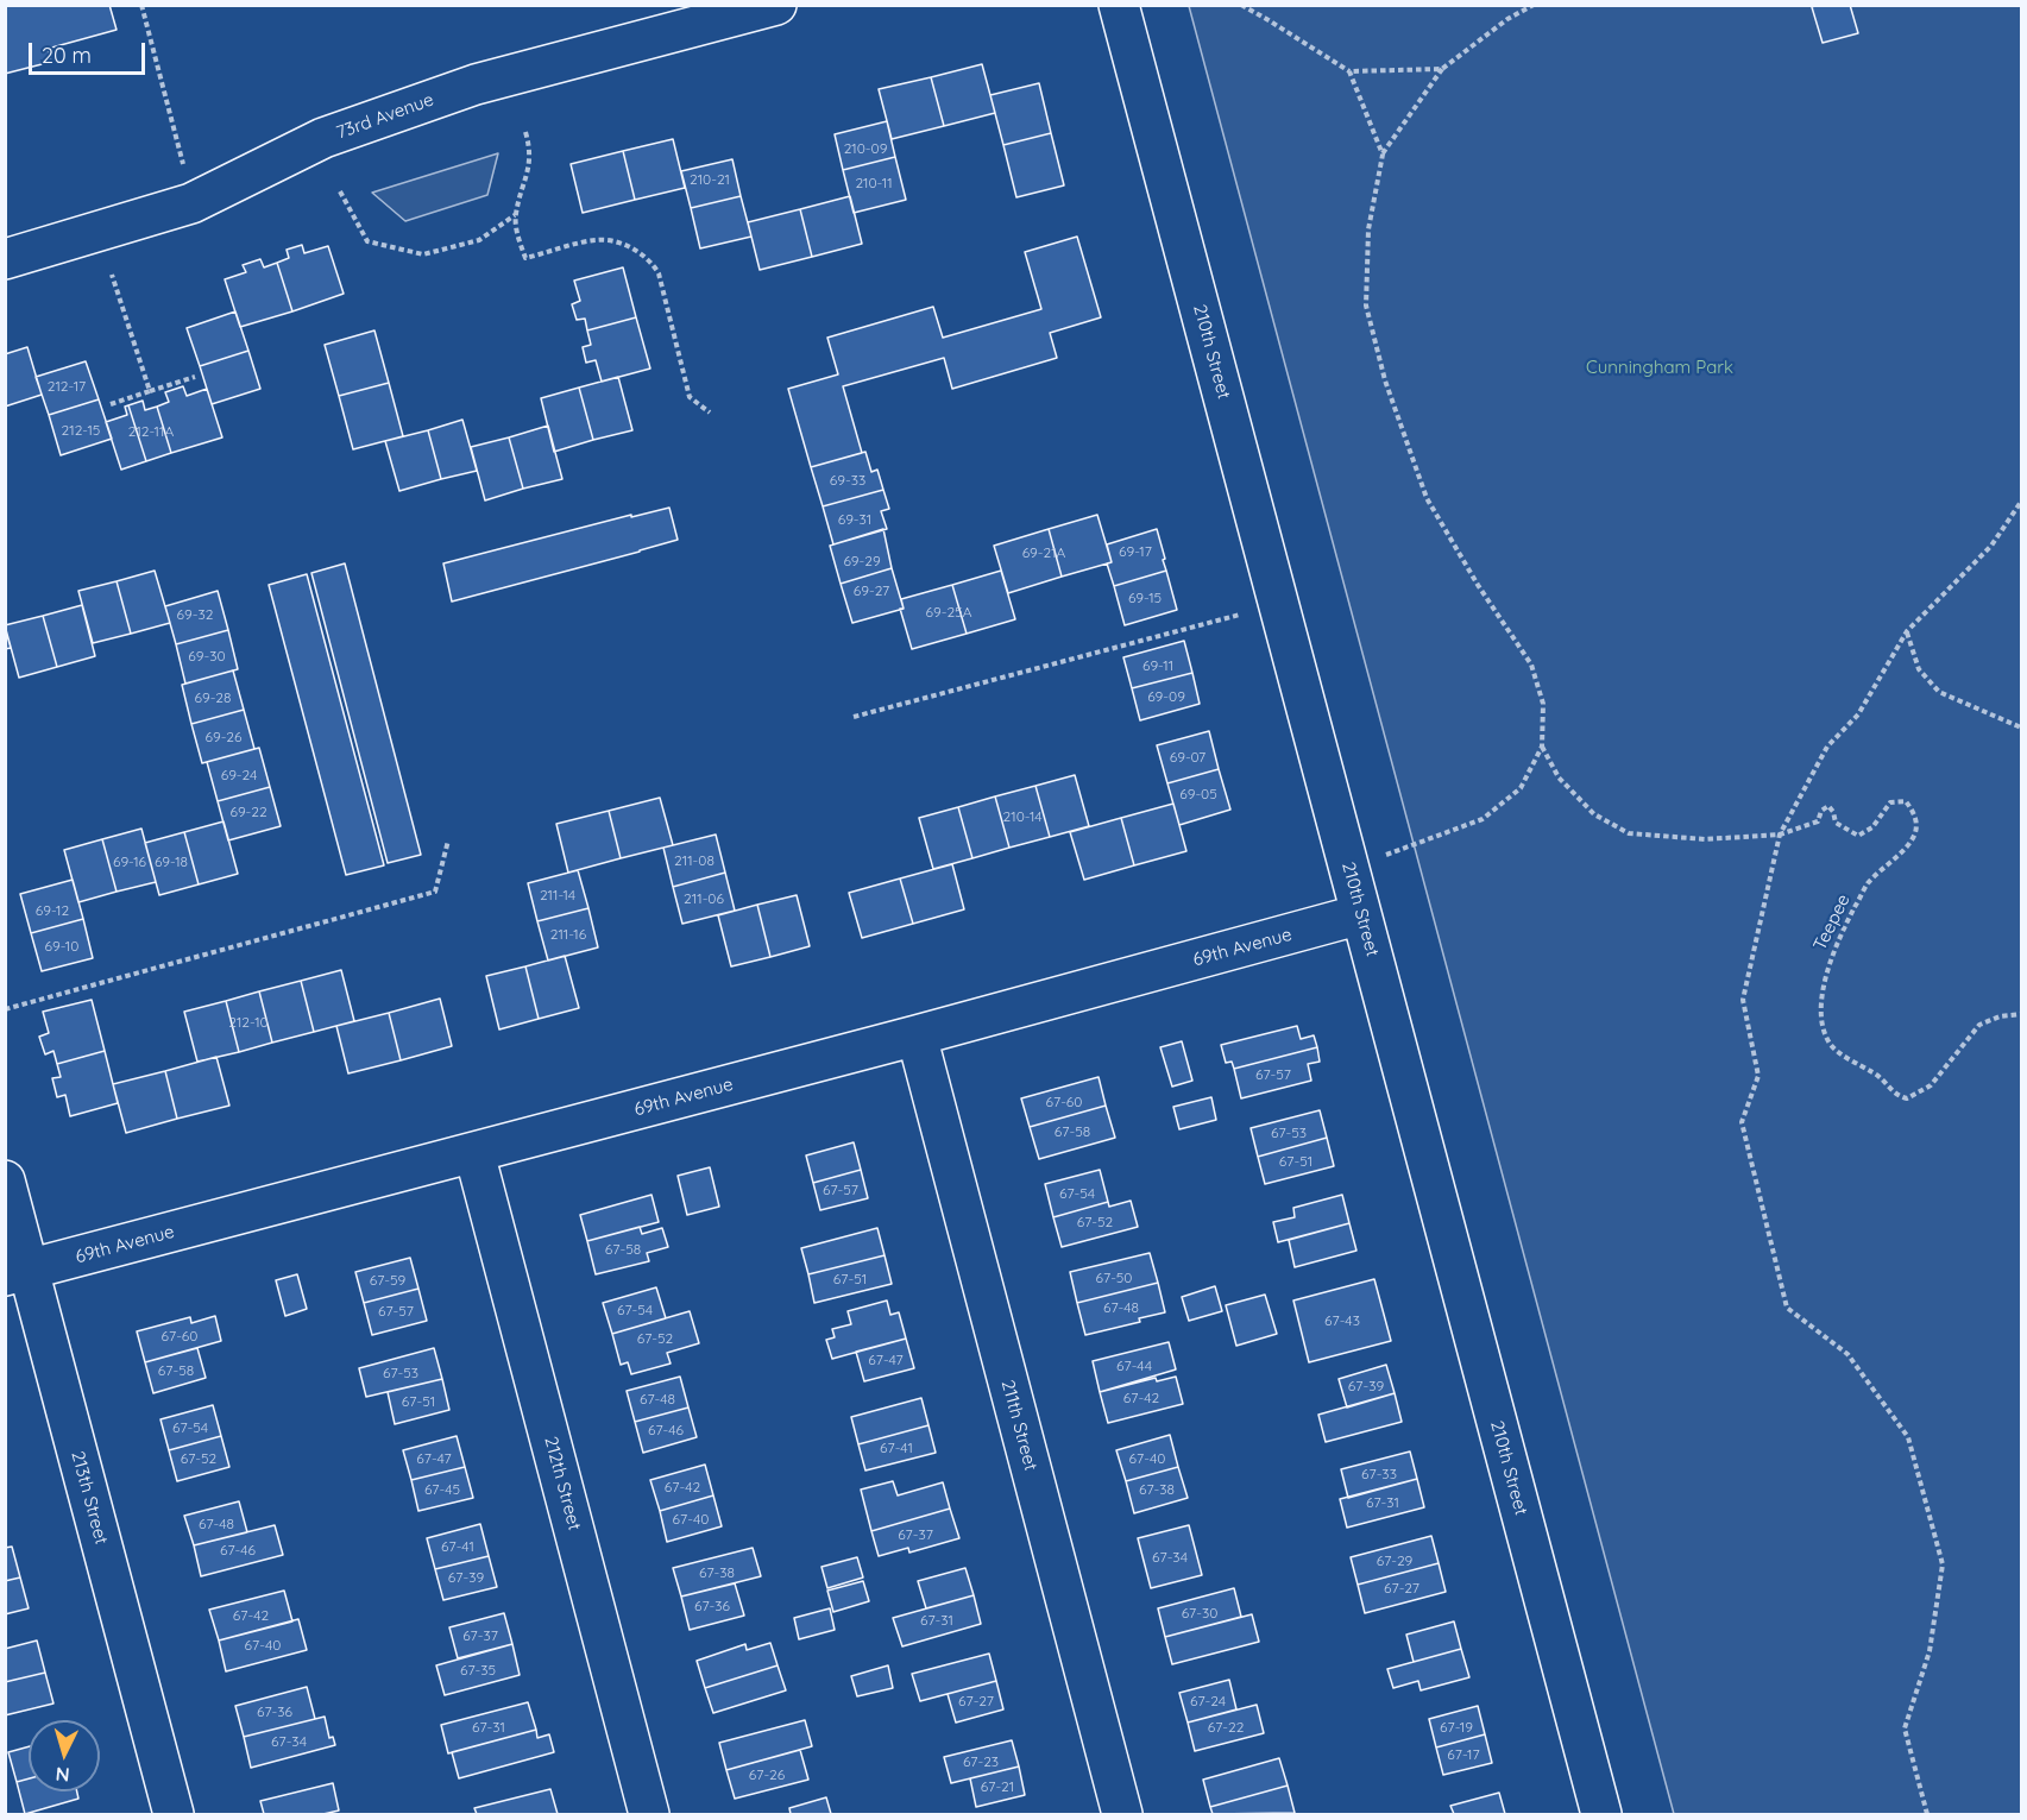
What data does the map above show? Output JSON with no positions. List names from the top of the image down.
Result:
{
  "streets": {
    "street": [
      "73rd Avenue",
      "210th Street",
      "69th Avenue",
      "211th Street",
      "212th Street",
      "213th Street"
    ],
    "path": ["Teepee"]
  },
  "crossings": [
    ["210th Street", "69th Avenue"],
    ["69th Avenue", "211th Street"],
    ["69th Avenue", "212th Street"],
    ["69th Avenue", "213th Street"]
  ],
  "parks": ["Cunningham Park"],
  "house_numbers": [
    "210-09",
    "210-21",
    "210-11",
    "212-17",
    "212-15",
    "212-11A",
    "69-33",
    "69-31",
    "69-17",
    "69-21A",
    "69-29",
    "69-27",
    "69-15",
    "69-25A",
    "69-32",
    "69-30",
    "69-11",
    "69-09",
    "69-28",
    "69-26",
    "69-07",
    "69-24",
    "69-05",
    "69-22",
    "210-14",
    "211-08",
    "69-16",
    "69-18",
    "211-14",
    "211-06",
    "69-12",
    "211-16",
    "69-10",
    "212-10",
    "67-57",
    "67-60",
    "67-58",
    "67-53",
    "67-51",
    "67-57",
    "67-54",
    "67-52",
    "67-58",
    "67-50",
    "67-51",
    "67-59",
    "67-48",
    "67-54",
    "67-57",
    "67-43",
    "67-60",
    "67-52",
    "67-47",
    "67-44",
    "67-58",
    "67-53",
    "67-39",
    "67-42",
    "67-48",
    "67-51",
    "67-54",
    "67-46",
    "67-41",
    "67-52",
    "67-47",
    "67-40",
    "67-33",
    "67-42",
    "67-45",
    "67-38",
    "67-31",
    "67-40",
    "67-48",
    "67-37",
    "67-41",
    "67-46",
    "67-34",
    "67-29",
    "67-38",
    "67-39",
    "67-27",
    "67-36",
    "67-30",
    "67-42",
    "67-31",
    "67-37",
    "67-40",
    "67-35",
    "67-27",
    "67-24",
    "67-36",
    "67-31",
    "67-22",
    "67-19",
    "67-34",
    "67-17",
    "67-23",
    "67-26",
    "67-21"
  ],
  "scale_bar": "20 m",
  "north": "bottom"
}
